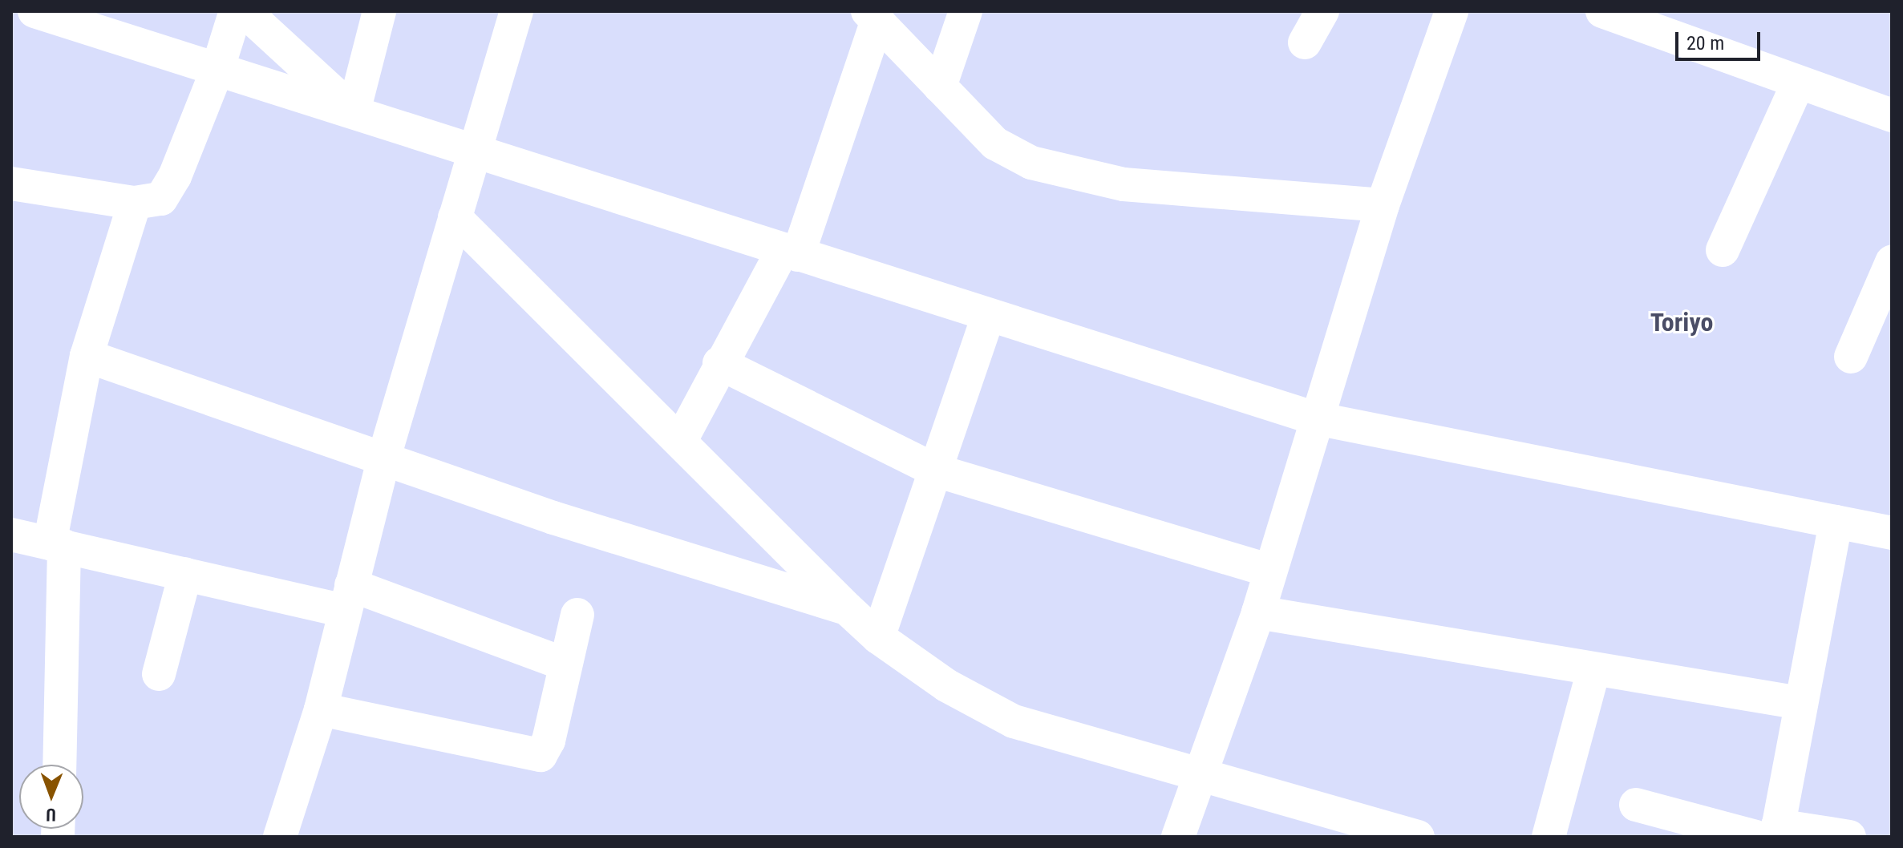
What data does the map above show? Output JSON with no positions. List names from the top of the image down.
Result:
{
  "districts": ["Toriyo"],
  "scale_bar": "20 m",
  "north": "bottom"
}
